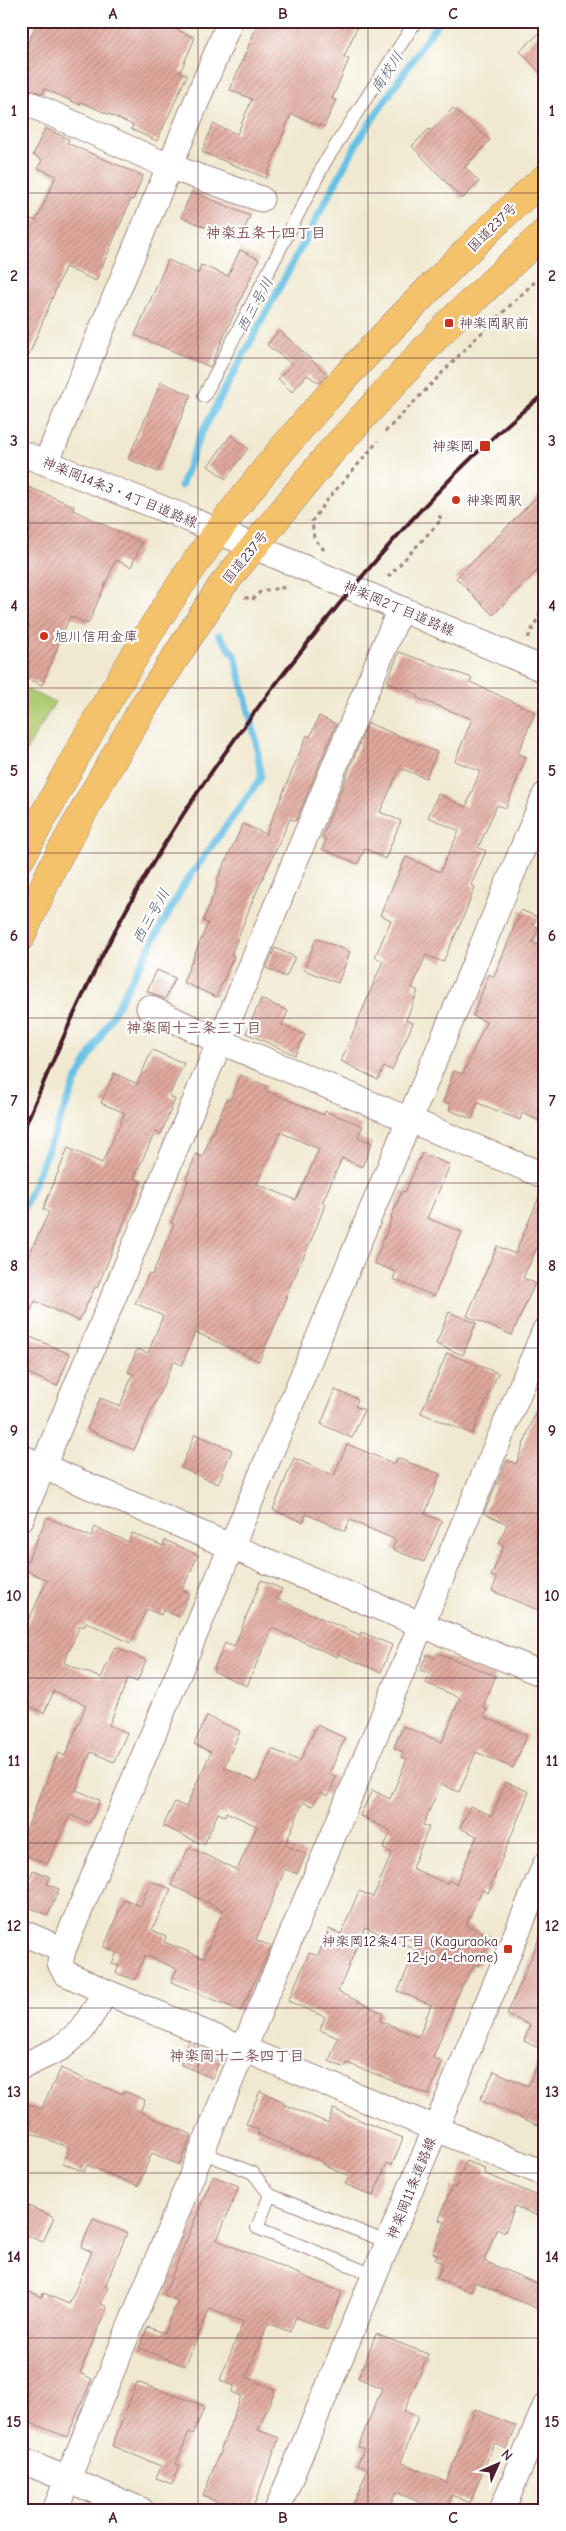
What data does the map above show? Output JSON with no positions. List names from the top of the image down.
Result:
{
  "streets": {
    "highway": ["国道237号"],
    "street": ["神楽岡14条3・4丁目道路線", "神楽岡2丁目道路線", "神楽岡11条道路線"]
  },
  "crossings": [
    ["国道237号", "神楽岡14条3・4丁目道路線"],
    ["国道237号", "神楽岡2丁目道路線"],
    ["神楽岡14条3・4丁目道路線", "神楽岡2丁目道路線"]
  ],
  "districts": ["神楽五条十四丁目", "神楽岡十三条三丁目", "神楽岡十二条四丁目"],
  "water": ["南校川", "西三号川"],
  "places": {
    "transit": ["神楽岡駅前", "神楽岡", "神楽岡12条4丁目 (Kaguraoka 12-jo 4-chome)"],
    "other": ["神楽岡駅", "旭川信用金庫"]
  },
  "north": "top right",
  "grid": {
    "columns": ["A", "B", "C"],
    "rows": [
      "1",
      "2",
      "3",
      "4",
      "5",
      "6",
      "7",
      "8",
      "9",
      "10",
      "11",
      "12",
      "13",
      "14",
      "15"
    ]
  }
}
